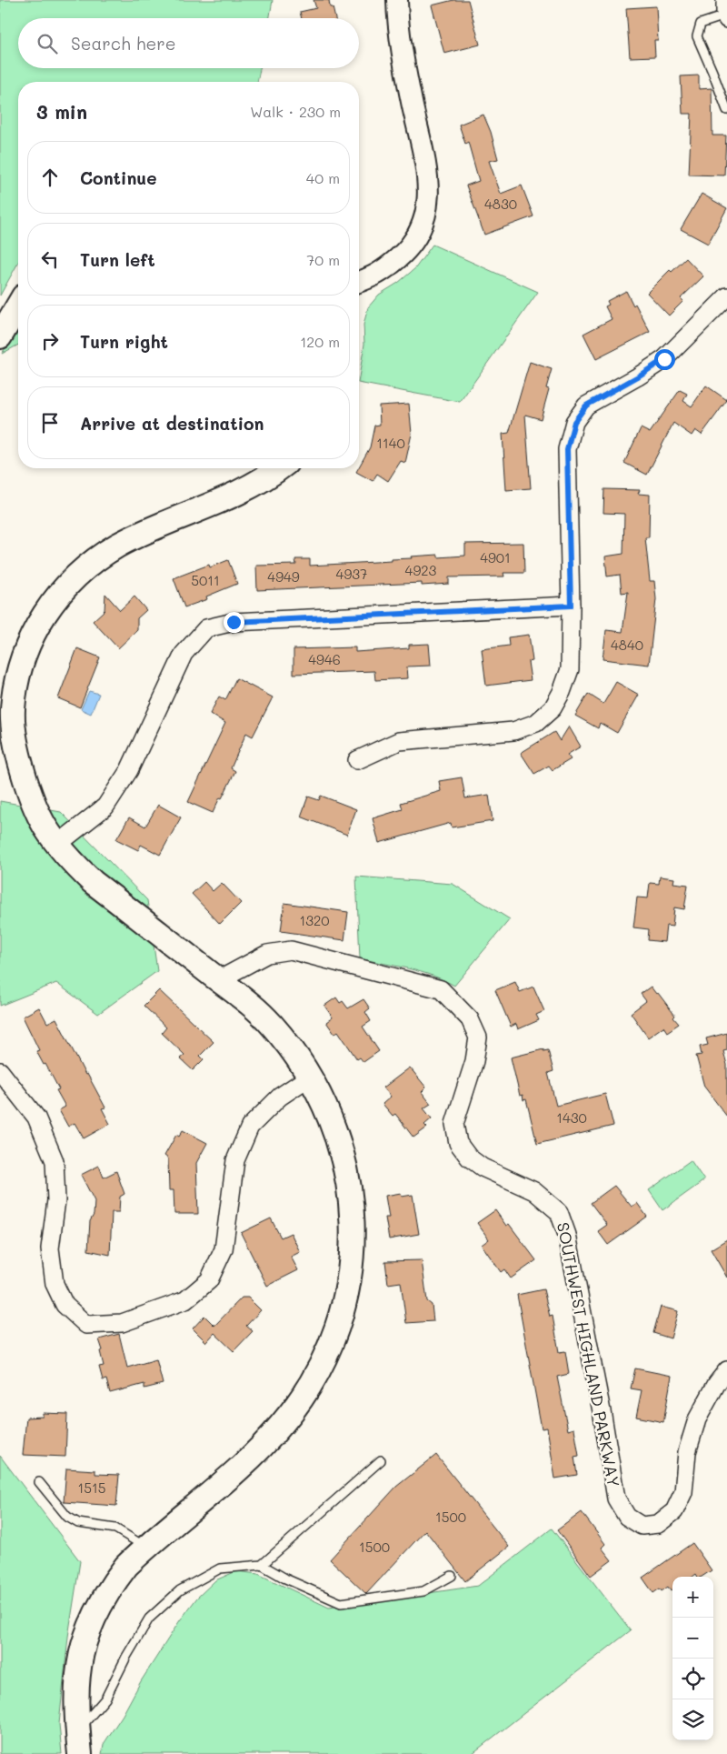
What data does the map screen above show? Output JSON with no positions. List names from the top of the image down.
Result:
{
  "streets": {
    "street": ["SOUTHWEST HIGHLAND PARKWAY"]
  },
  "house_numbers": [
    "4830",
    "1140",
    "4901",
    "4923",
    "4937",
    "4949",
    "5011",
    "4840",
    "4946",
    "1320",
    "1430",
    "1515",
    "1500",
    "1500"
  ],
  "page": {
    "search": "Search here",
    "heading": ["3 min", "Walk · 230 m"],
    "list": [
      ["Continue", "40 m"],
      ["Turn left", "70 m"],
      ["Turn right", "120 m"],
      "Arrive at destination"
    ],
    "map_buttons": ["+", "−"]
  }
}
